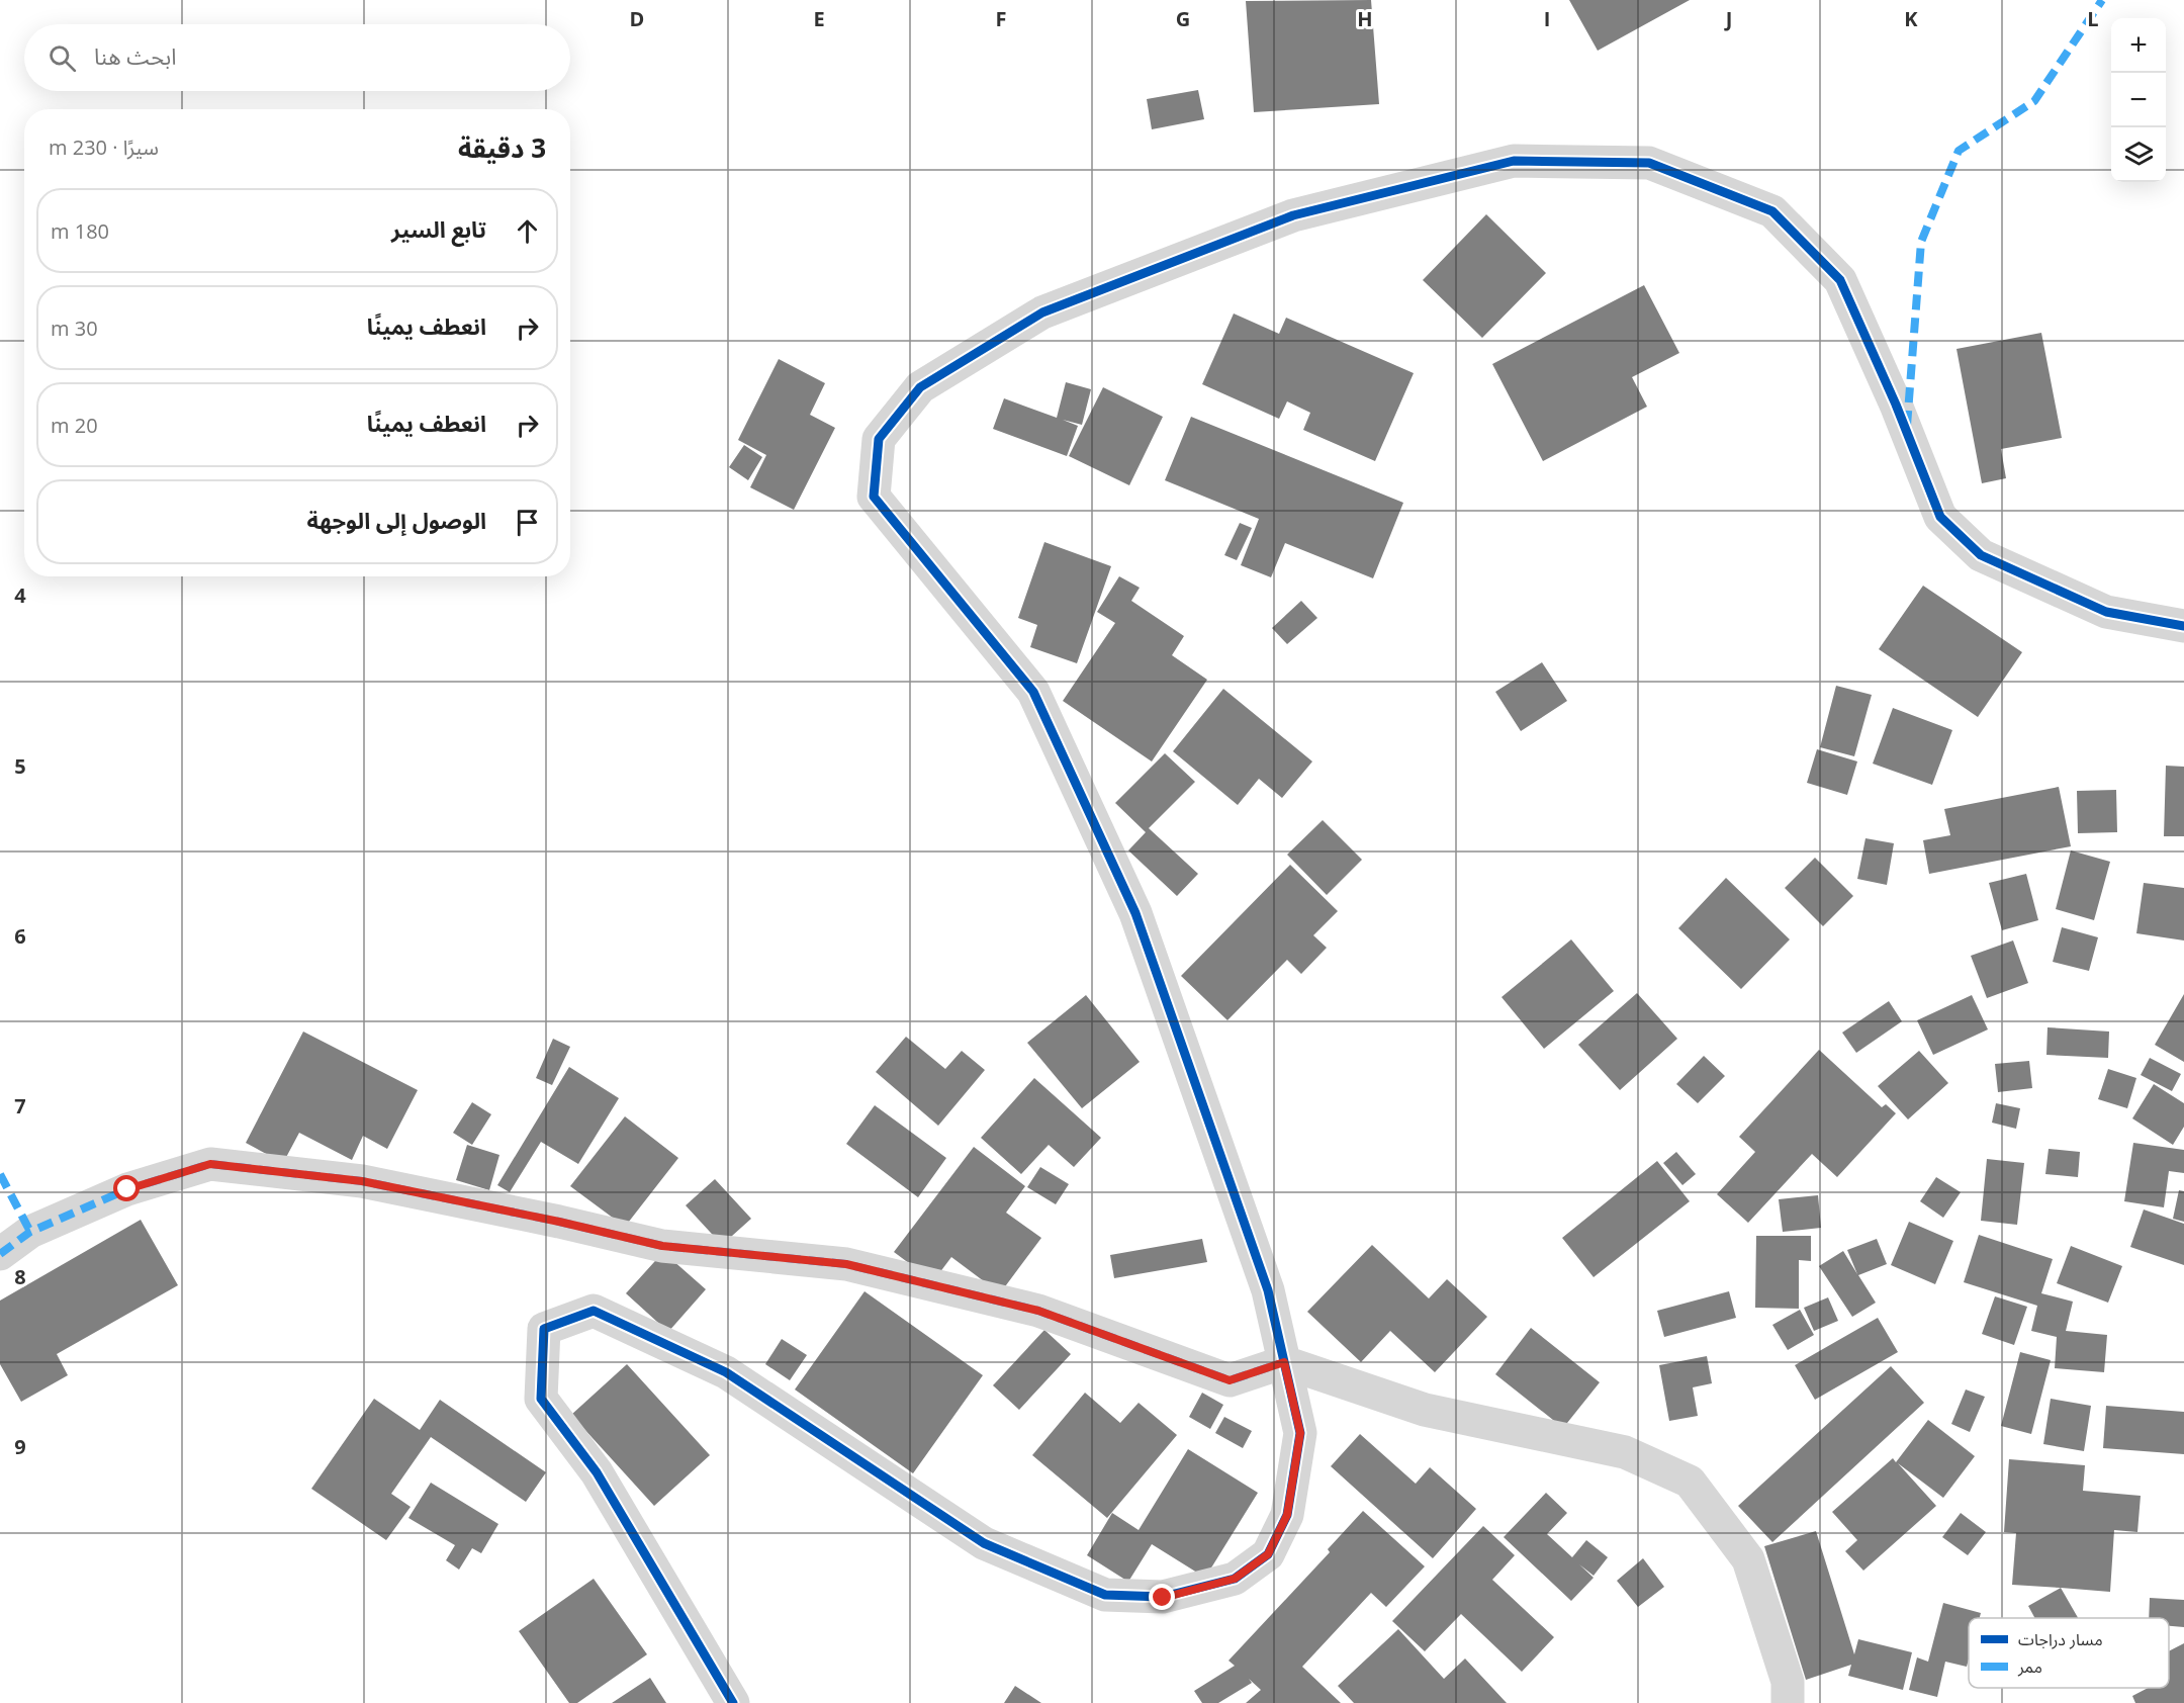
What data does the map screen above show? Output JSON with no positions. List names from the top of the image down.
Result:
{
  "legend": ["مسار دراجات", "ممر"],
  "page": {
    "map_buttons": ["+", "−"],
    "search": "ابحث هنا",
    "heading": ["3 دقيقة", "سيرًا · 230 m"],
    "list": [
      ["تابع السير", "180 m"],
      ["انعطف يمينًا", "30 m"],
      ["انعطف يمينًا", "20 m"],
      "الوصول إلى الوجهة"
    ]
  },
  "grid": {
    "columns": [
      "D",
      "E",
      "F",
      "G",
      "H",
      "I",
      "J",
      "K",
      "L"
    ],
    "rows": [
      "4",
      "5",
      "6",
      "7",
      "8",
      "9"
    ]
  }
}
